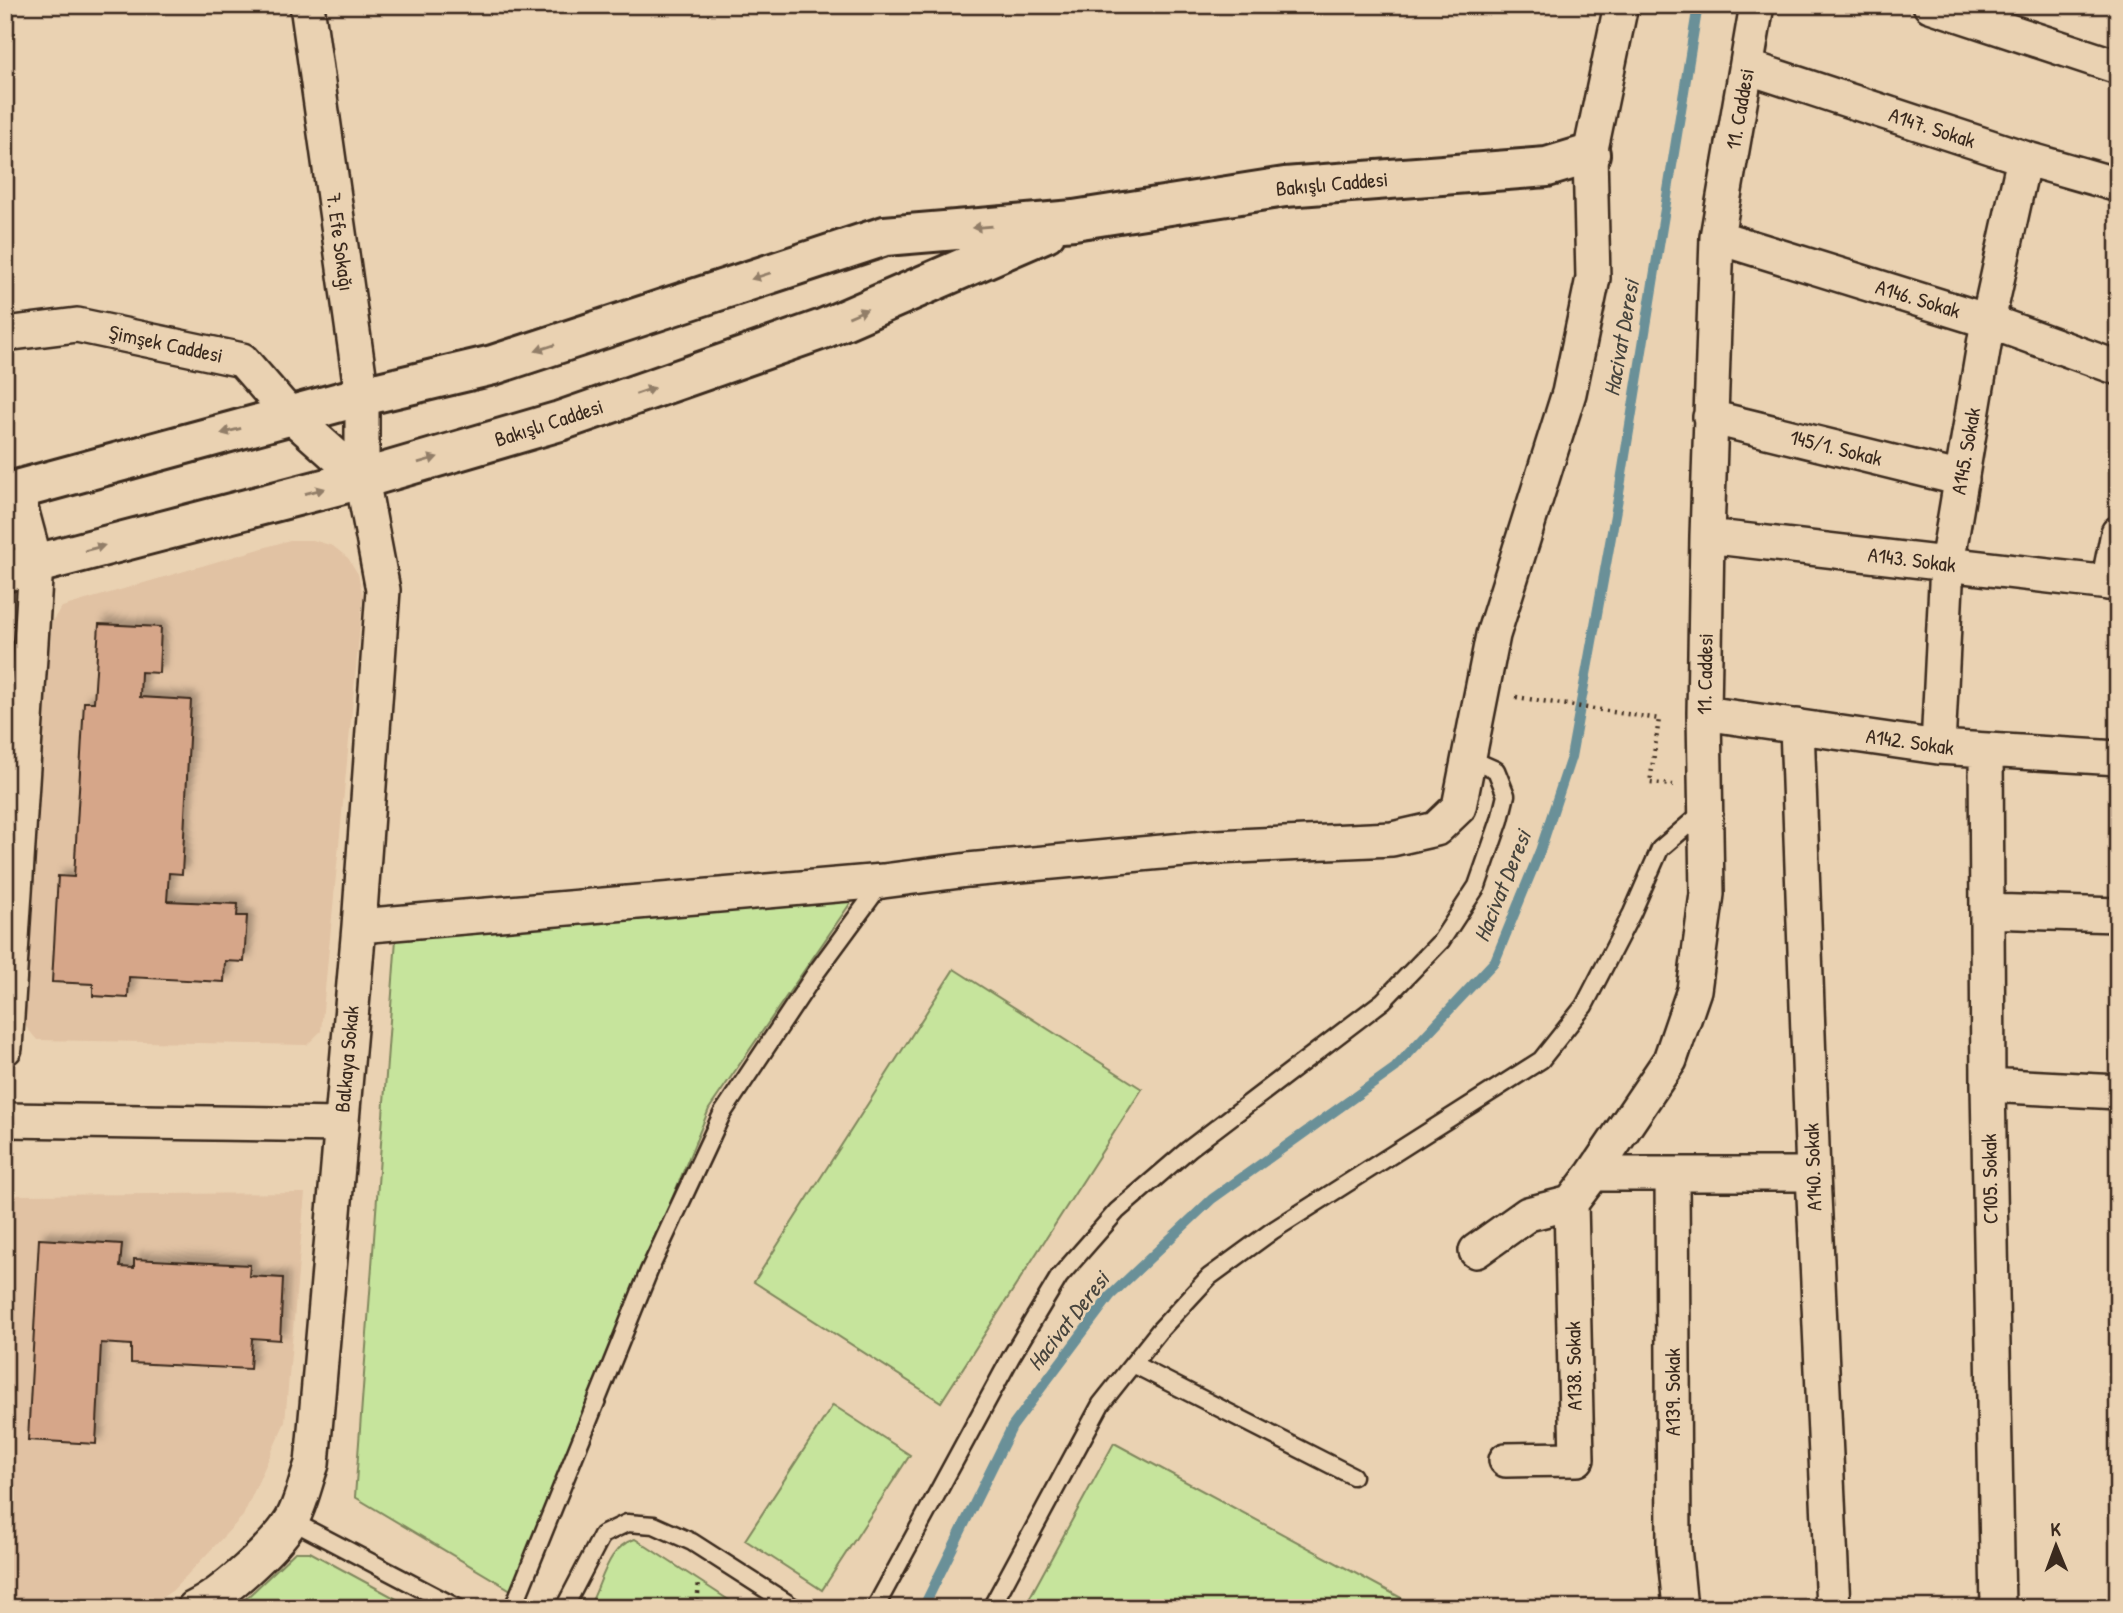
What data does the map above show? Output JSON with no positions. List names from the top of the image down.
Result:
{
  "streets": {
    "street": [
      "11. Caddesi",
      "A147. Sokak",
      "Bakışlı Caddesi",
      "7. Efe Sokağı",
      "A146. Sokak",
      "Şimşek Caddesi",
      "145/1. Sokak",
      "A145. Sokak",
      "A143. Sokak",
      "A142. Sokak",
      "Balkaya Sokak",
      "A140. Sokak",
      "C105. Sokak",
      "A138. Sokak",
      "A139. Sokak"
    ]
  },
  "crossings": [
    ["11. Caddesi", "A147. Sokak"],
    ["11. Caddesi", "A146. Sokak"],
    ["11. Caddesi", "145/1. Sokak"],
    ["11. Caddesi", "A143. Sokak"],
    ["11. Caddesi", "A142. Sokak"],
    ["11. Caddesi", "A138. Sokak"],
    ["A147. Sokak", "A145. Sokak"],
    ["Bakışlı Caddesi", "7. Efe Sokağı"],
    ["Bakışlı Caddesi", "Şimşek Caddesi"],
    ["Bakışlı Caddesi", "Balkaya Sokak"],
    ["7. Efe Sokağı", "Şimşek Caddesi"],
    ["7. Efe Sokağı", "Balkaya Sokak"],
    ["A146. Sokak", "A145. Sokak"],
    ["Şimşek Caddesi", "Balkaya Sokak"],
    ["145/1. Sokak", "A145. Sokak"],
    ["A145. Sokak", "A143. Sokak"],
    ["A145. Sokak", "A142. Sokak"],
    ["A142. Sokak", "A140. Sokak"],
    ["A142. Sokak", "C105. Sokak"]
  ],
  "water": ["Hacivat Deresi"],
  "north": "top"
}
